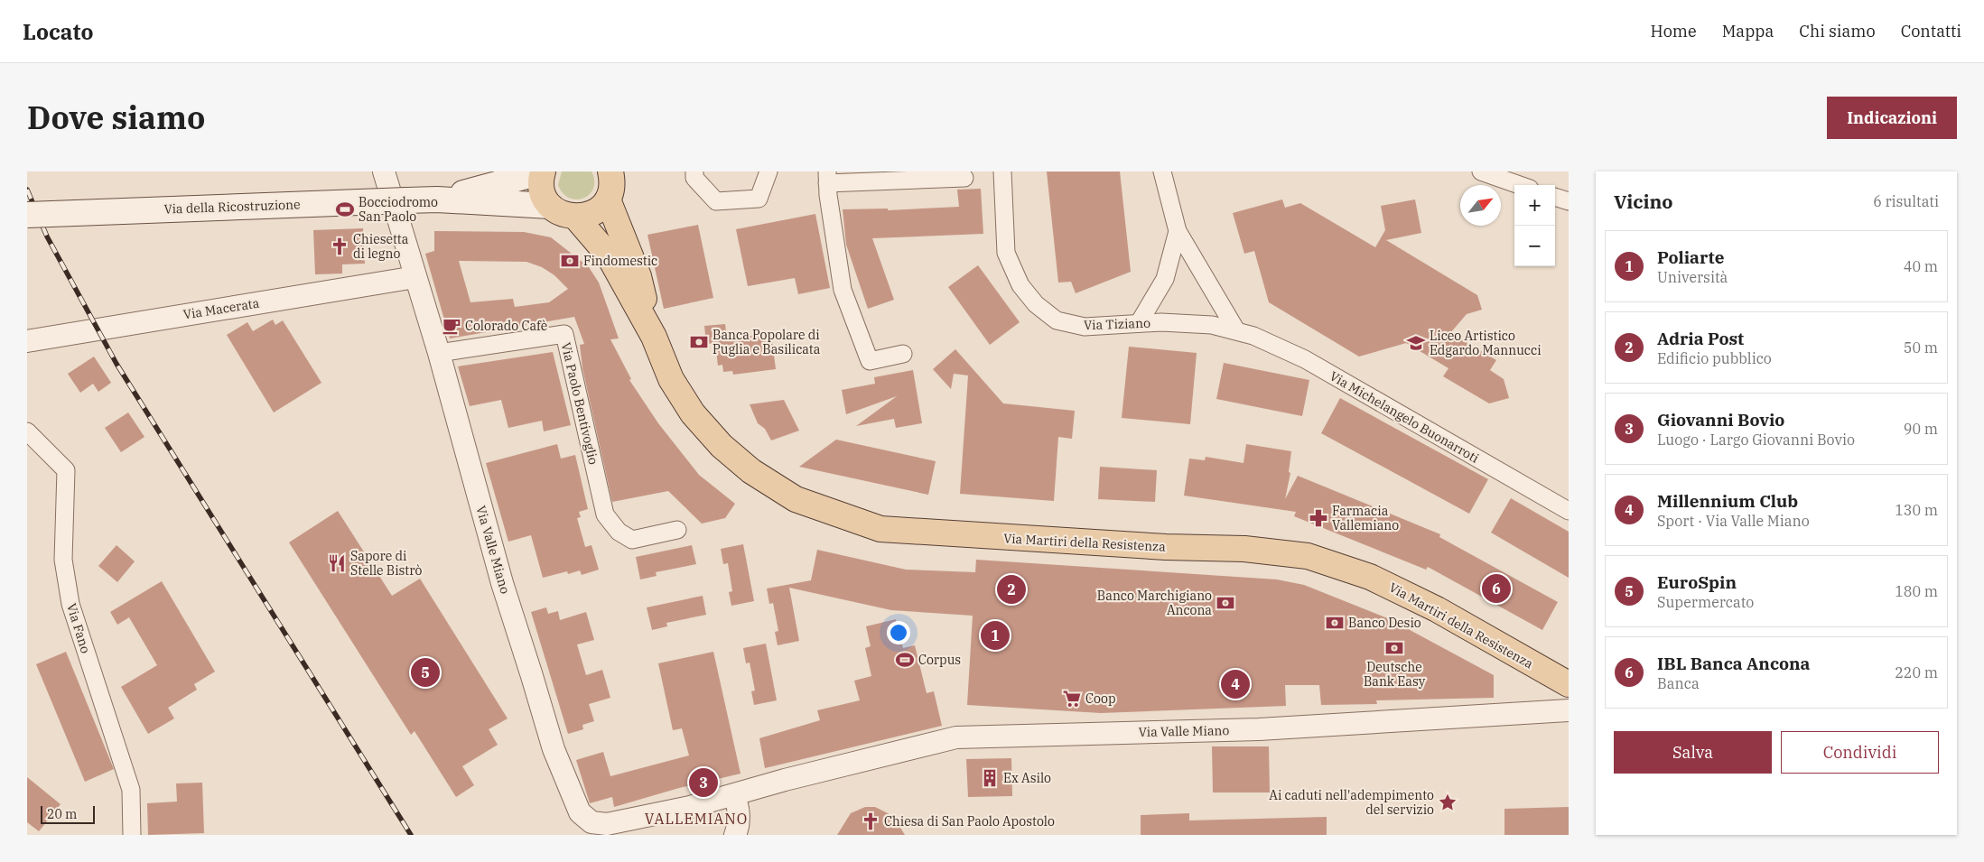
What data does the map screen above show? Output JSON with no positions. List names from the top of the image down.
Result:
{
  "streets": {
    "main road": ["Via della Ricostruzione", "Via Martiri della Resistenza"],
    "street": [
      "Via Macerata",
      "Via Tiziano",
      "Via Paolo Bentivoglio",
      "Via Michelangelo Buonarroti",
      "Via Valle Miano",
      "Via Fano"
    ]
  },
  "crossings": [
    ["Via Macerata", "Via Valle Miano"],
    ["Via Tiziano", "Via Michelangelo Buonarroti"],
    ["Via Paolo Bentivoglio", "Via Valle Miano"]
  ],
  "districts": ["VALLEMIANO"],
  "places": {
    "sports": ["Bocciodromo San Paolo", "Corpus"],
    "church": ["Chiesetta di legno", "Chiesa di San Paolo Apostolo"],
    "bank": [
      "Findomestic",
      "Banca Popolare di Puglia e Basilicata",
      "Banco Marchigiano Ancona",
      "Banco Desio",
      "Deutsche Bank Easy"
    ],
    "cafe": ["Colorado Cafè"],
    "school or university": ["Liceo Artistico Edgardo Mannucci"],
    "pharmacy": ["Farmacia Vallemiano"],
    "restaurant": ["Sapore di Stelle Bistrò"],
    "supermarket": ["Coop"],
    "building": ["Ex Asilo"],
    "place": ["Ai caduti nell'adempimento del servizio"]
  },
  "scale_bar": "20 m",
  "north": "top right",
  "page": {
    "header": "Locato",
    "nav": [
      "Home",
      "Mappa",
      "Chi siamo",
      "Contatti"
    ],
    "title": "Dove siamo",
    "buttons": [
      "Indicazioni",
      ["Salva", "Condividi"]
    ],
    "heading": ["Vicino", "6 risultati"],
    "map_buttons": ["+", "−"],
    "list": [
      {
        "mark": "1",
        "name": "Poliarte",
        "note": "Università",
        "value": "40 m"
      },
      {
        "mark": "2",
        "name": "Adria Post",
        "note": "Edificio pubblico",
        "value": "50 m"
      },
      {
        "mark": "3",
        "name": "Giovanni Bovio",
        "note": "Luogo · Largo Giovanni Bovio",
        "value": "90 m"
      },
      {
        "mark": "4",
        "name": "Millennium Club",
        "note": "Sport · Via Valle Miano",
        "value": "130 m"
      },
      {
        "mark": "5",
        "name": "EuroSpin",
        "note": "Supermercato",
        "value": "180 m"
      },
      {
        "mark": "6",
        "name": "IBL Banca Ancona",
        "note": "Banca",
        "value": "220 m"
      }
    ],
    "pins": [
      "6",
      "2",
      "1",
      "5",
      "4",
      "3"
    ],
    "scale": "20 m"
  }
}
